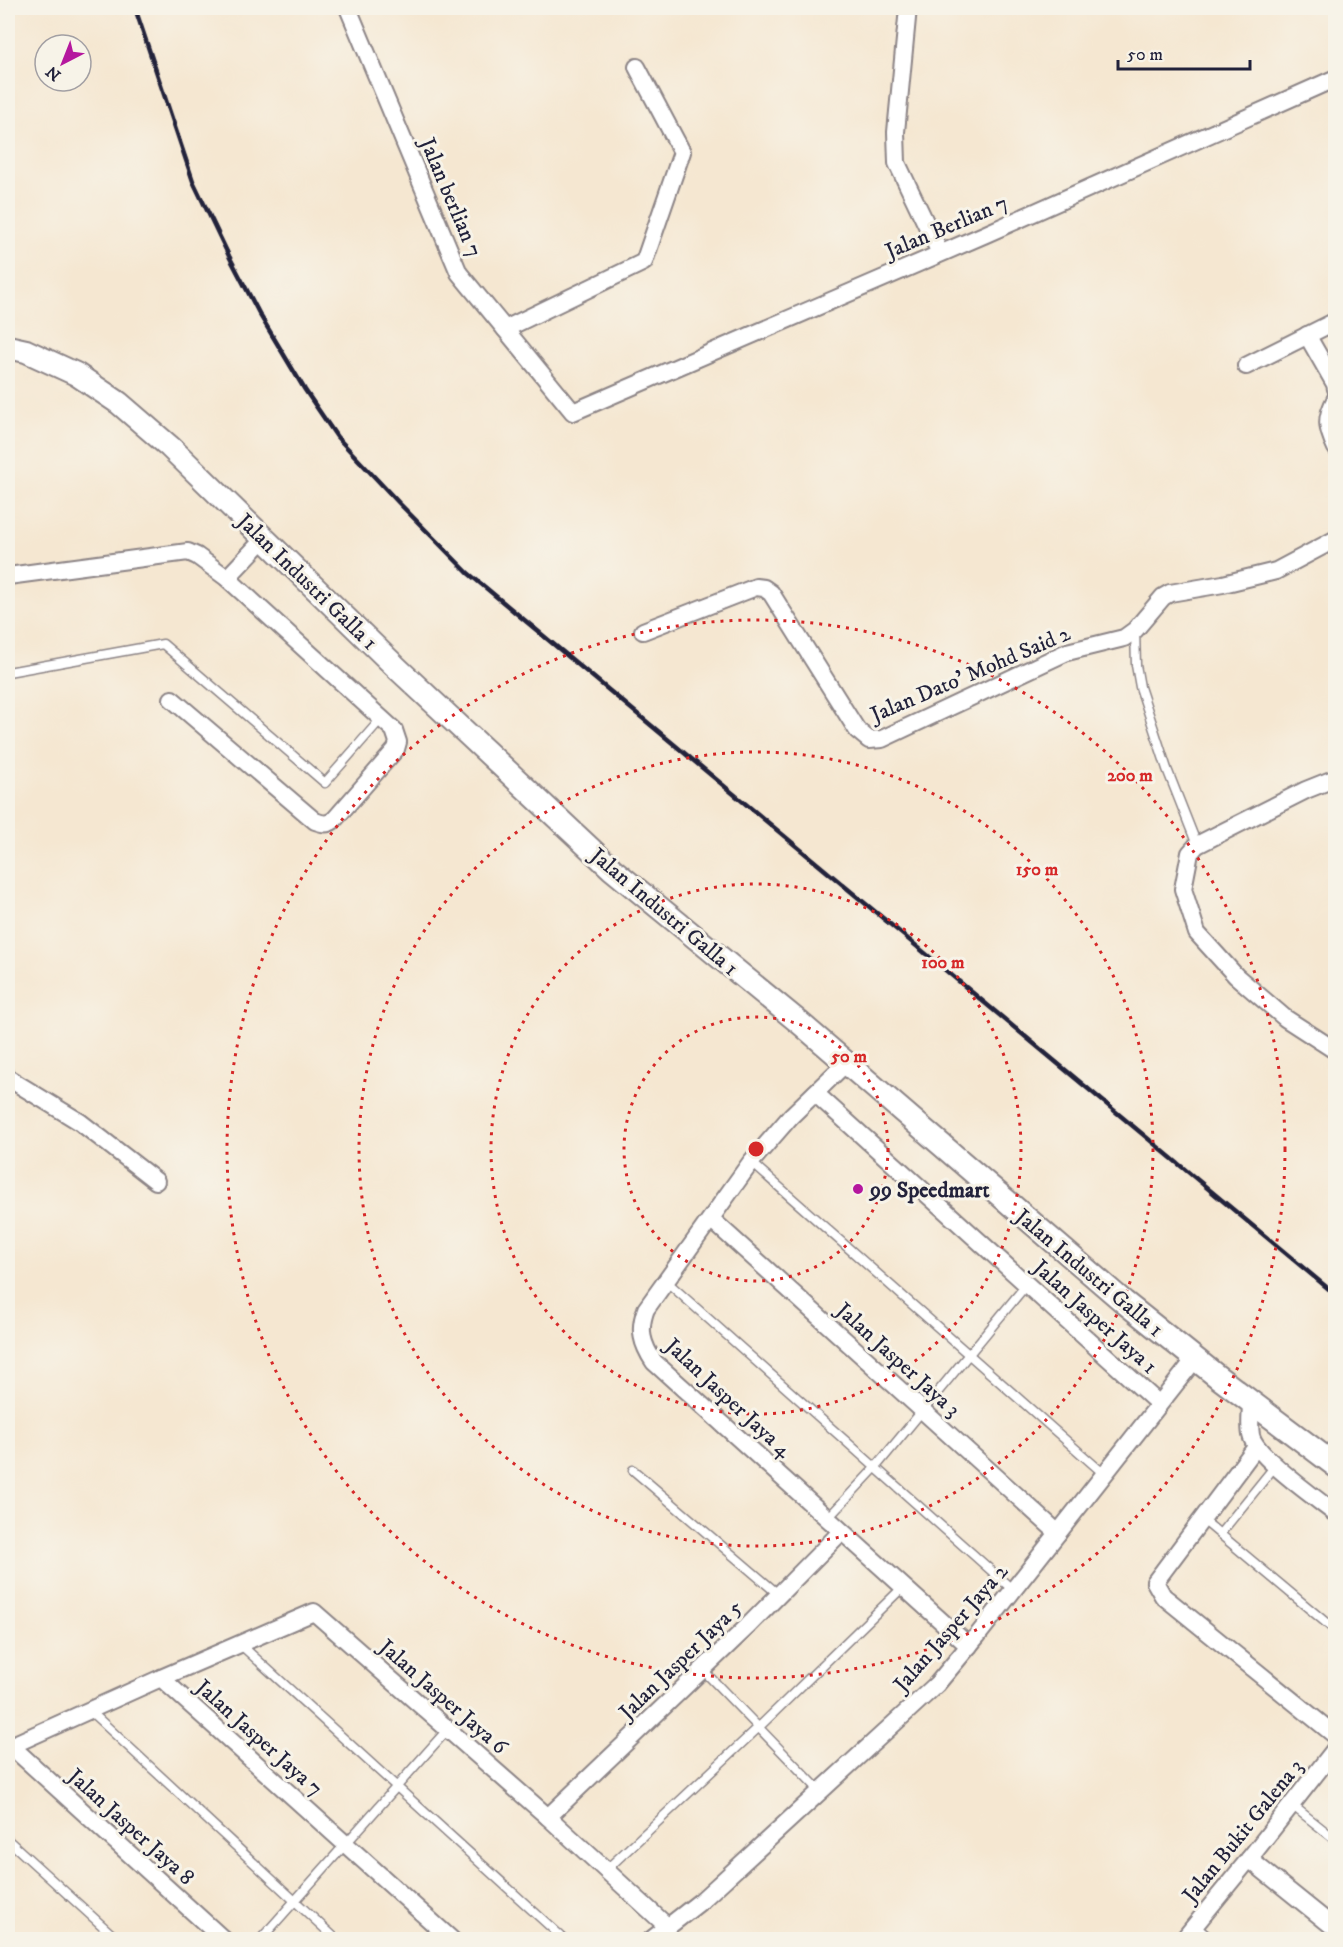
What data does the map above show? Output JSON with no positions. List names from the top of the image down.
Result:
{
  "streets": {
    "main road": ["Jalan Industri Galla 1"],
    "street": [
      "Jalan berlian 7",
      "Jalan Berlian 7",
      "Jalan Dato' Mohd Said 2",
      "Jalan Jasper Jaya 1",
      "Jalan Jasper Jaya 3",
      "Jalan Jasper Jaya 4",
      "Jalan Jasper Jaya 2",
      "Jalan Jasper Jaya 5",
      "Jalan Jasper Jaya 6",
      "Jalan Jasper Jaya 7",
      "Jalan Jasper Jaya 8",
      "Jalan Bukit Galena 3"
    ]
  },
  "crossings": [
    ["Jalan berlian 7", "Jalan Berlian 7"],
    ["Jalan Industri Galla 1", "Jalan Jasper Jaya 4"],
    ["Jalan Industri Galla 1", "Jalan Jasper Jaya 2"],
    ["Jalan Jasper Jaya 1", "Jalan Jasper Jaya 4"],
    ["Jalan Jasper Jaya 1", "Jalan Jasper Jaya 2"],
    ["Jalan Jasper Jaya 3", "Jalan Jasper Jaya 4"],
    ["Jalan Jasper Jaya 3", "Jalan Jasper Jaya 2"],
    ["Jalan Jasper Jaya 4", "Jalan Jasper Jaya 2"],
    ["Jalan Jasper Jaya 4", "Jalan Jasper Jaya 5"],
    ["Jalan Jasper Jaya 2", "Jalan Jasper Jaya 6"],
    ["Jalan Jasper Jaya 5", "Jalan Jasper Jaya 6"],
    ["Jalan Jasper Jaya 6", "Jalan Jasper Jaya 7"],
    ["Jalan Jasper Jaya 7", "Jalan Jasper Jaya 8"]
  ],
  "places": ["99 Speedmart"],
  "scale_bar": "50 m",
  "north": "bottom left",
  "rings": [
    "200 m",
    "150 m",
    "100 m",
    "50 m"
  ]
}
